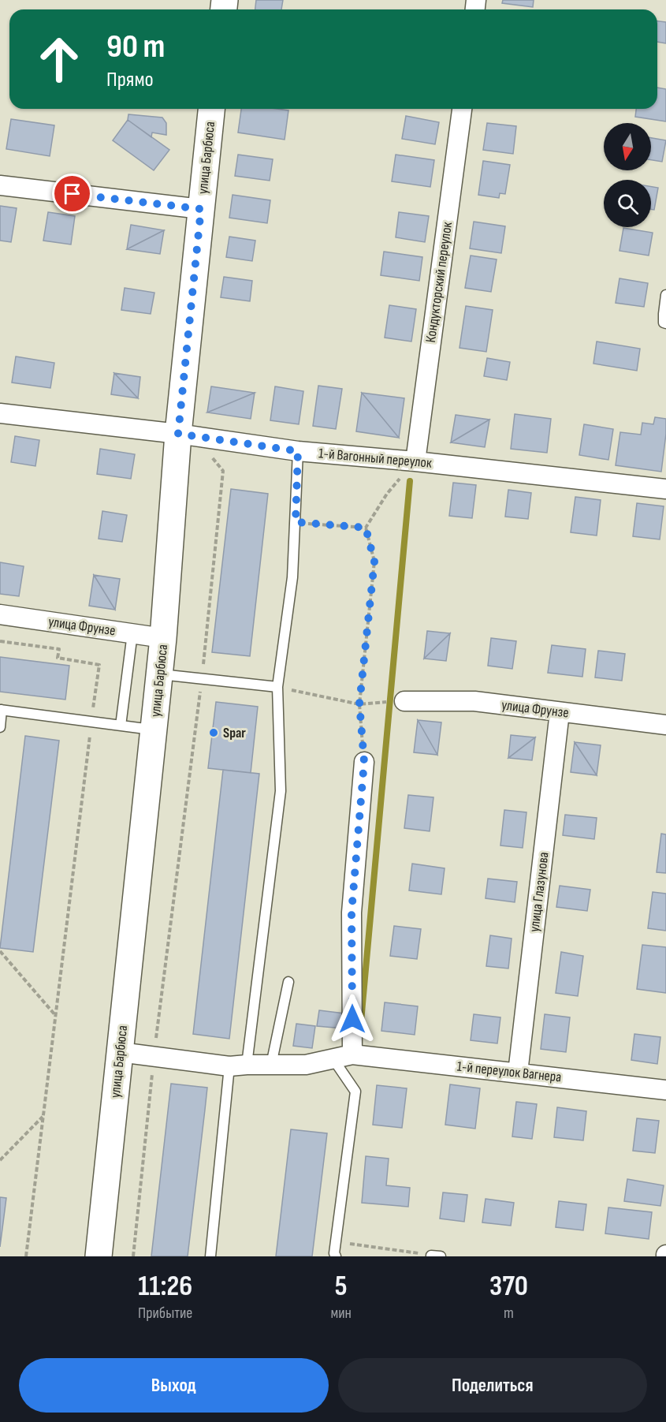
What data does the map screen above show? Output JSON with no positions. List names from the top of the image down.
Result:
{
  "streets": {
    "street": [
      "улица Барбюса",
      "Кондукторский переулок",
      "1-й Вагонный переулок",
      "улица Фрунзе",
      "улица Глазунова",
      "1-й переулок Вагнера"
    ]
  },
  "crossings": [
    ["улица Барбюса", "1-й Вагонный переулок"],
    ["улица Барбюса", "улица Фрунзе"],
    ["Кондукторский переулок", "1-й Вагонный переулок"],
    ["улица Фрунзе", "улица Глазунова"],
    ["улица Глазунова", "1-й переулок Вагнера"]
  ],
  "places": ["Spar"],
  "north": "bottom",
  "page": {
    "turn": ["90 m", "Прямо"],
    "eta": [
      "11:26",
      "Прибытие",
      "5",
      "мин",
      "370",
      "m"
    ],
    "buttons": ["Выход", "Поделиться"]
  }
}
